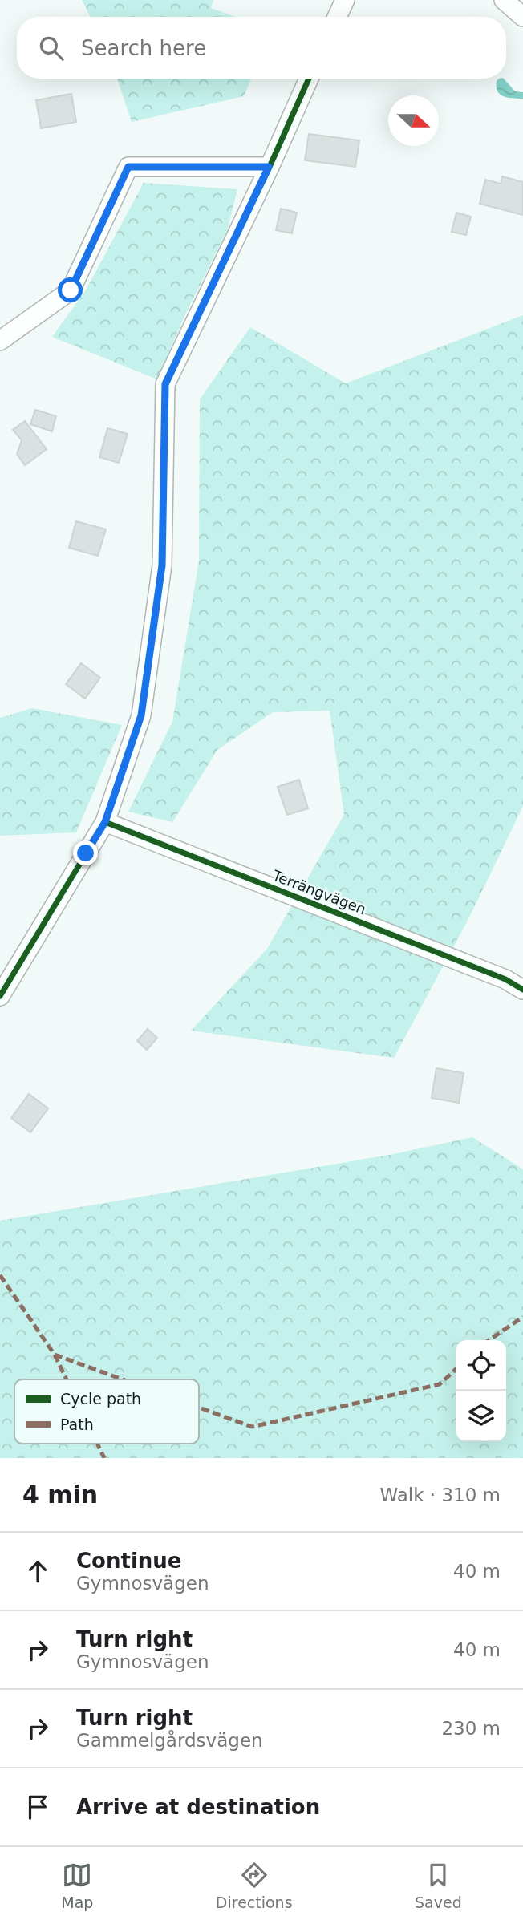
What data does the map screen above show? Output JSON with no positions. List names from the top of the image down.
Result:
{
  "streets": {
    "street": ["Terrängvägen"]
  },
  "legend": ["Cycle path", "Path"],
  "north": "right",
  "page": {
    "search": "Search here",
    "heading": ["4 min", "Walk · 310 m"],
    "list": [
      ["Continue", "Gymnosvägen", "40 m"],
      ["Turn right", "Gymnosvägen", "40 m"],
      ["Turn right", "Gammelgårdsvägen", "230 m"],
      "Arrive at destination"
    ],
    "nav": ["Map", "Directions", "Saved"]
  }
}
